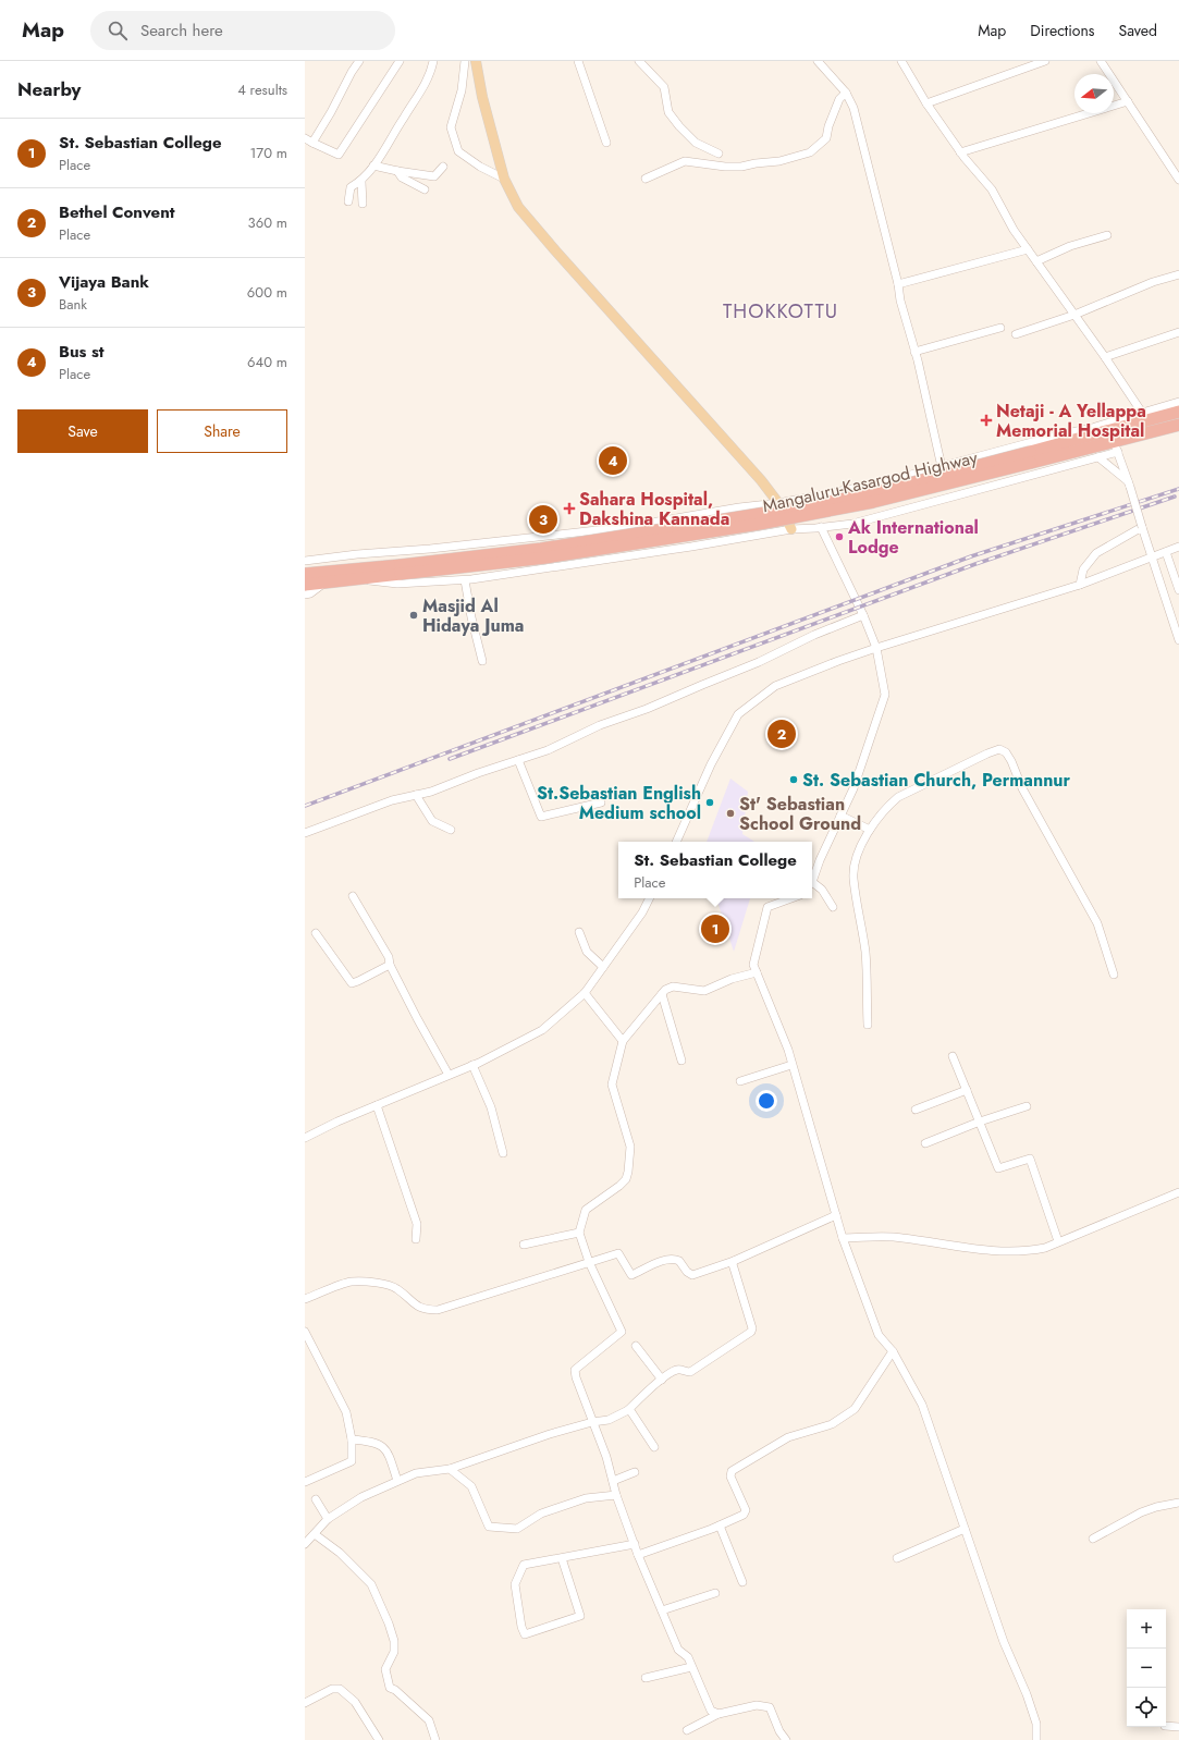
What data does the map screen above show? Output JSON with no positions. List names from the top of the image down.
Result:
{
  "streets": {
    "highway": ["Mangaluru-Kasargod Highway"]
  },
  "districts": ["THOKKOTTU"],
  "places": {
    "health": ["Netaji - A Yellappa Memorial Hospital", "Sahara Hospital, Dakshina Kannada"],
    "other": [
      "Ak International Lodge",
      "Masjid Al Hidaya Juma",
      "St. Sebastian Church, Permannur",
      "St.Sebastian English Medium school",
      "St' Sebastian School Ground"
    ]
  },
  "north": "left",
  "page": {
    "header": "Map",
    "search": "Search here",
    "nav": ["Map", "Directions", "Saved"],
    "heading": ["Nearby", "4 results"],
    "list": [
      {
        "mark": "1",
        "name": "St. Sebastian College",
        "note": "Place",
        "value": "170 m"
      },
      {
        "mark": "2",
        "name": "Bethel Convent",
        "note": "Place",
        "value": "360 m"
      },
      {
        "mark": "3",
        "name": "Vijaya Bank",
        "note": "Bank",
        "value": "600 m"
      },
      {
        "mark": "4",
        "name": "Bus st",
        "note": "Place",
        "value": "640 m"
      }
    ],
    "buttons": ["Save", "Share"],
    "pins": [
      "4",
      "3",
      "2",
      "1"
    ],
    "popup": ["St. Sebastian College", "Place"],
    "map_buttons": ["+", "−"]
  }
}
